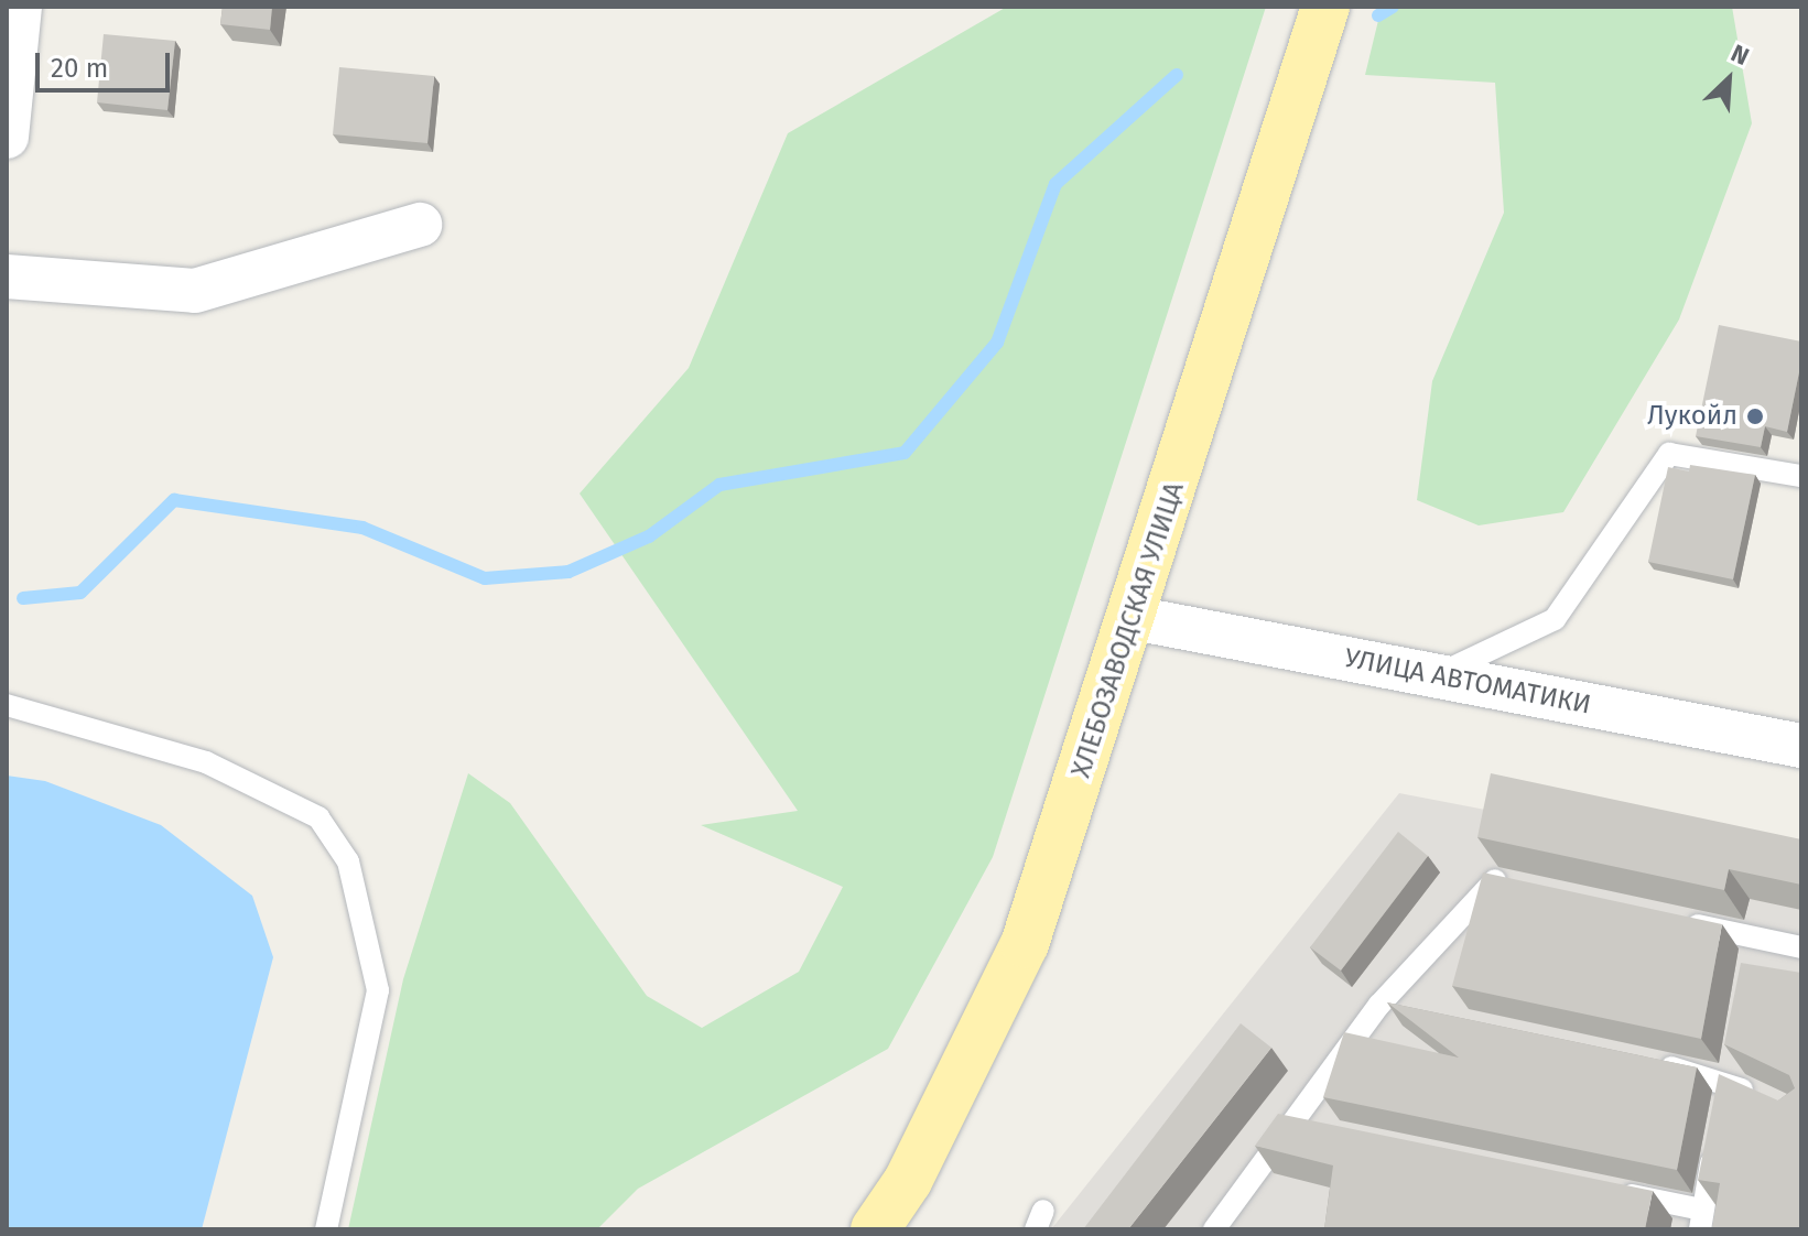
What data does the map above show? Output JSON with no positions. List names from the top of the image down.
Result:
{
  "streets": {
    "main road": ["ХЛЕБОЗАВОДСКАЯ УЛИЦА"],
    "street": ["УЛИЦА АВТОМАТИКИ"]
  },
  "crossings": [
    ["ХЛЕБОЗАВОДСКАЯ УЛИЦА", "УЛИЦА АВТОМАТИКИ"]
  ],
  "places": ["Лукойл"],
  "scale_bar": "20 m",
  "north": "top right"
}
